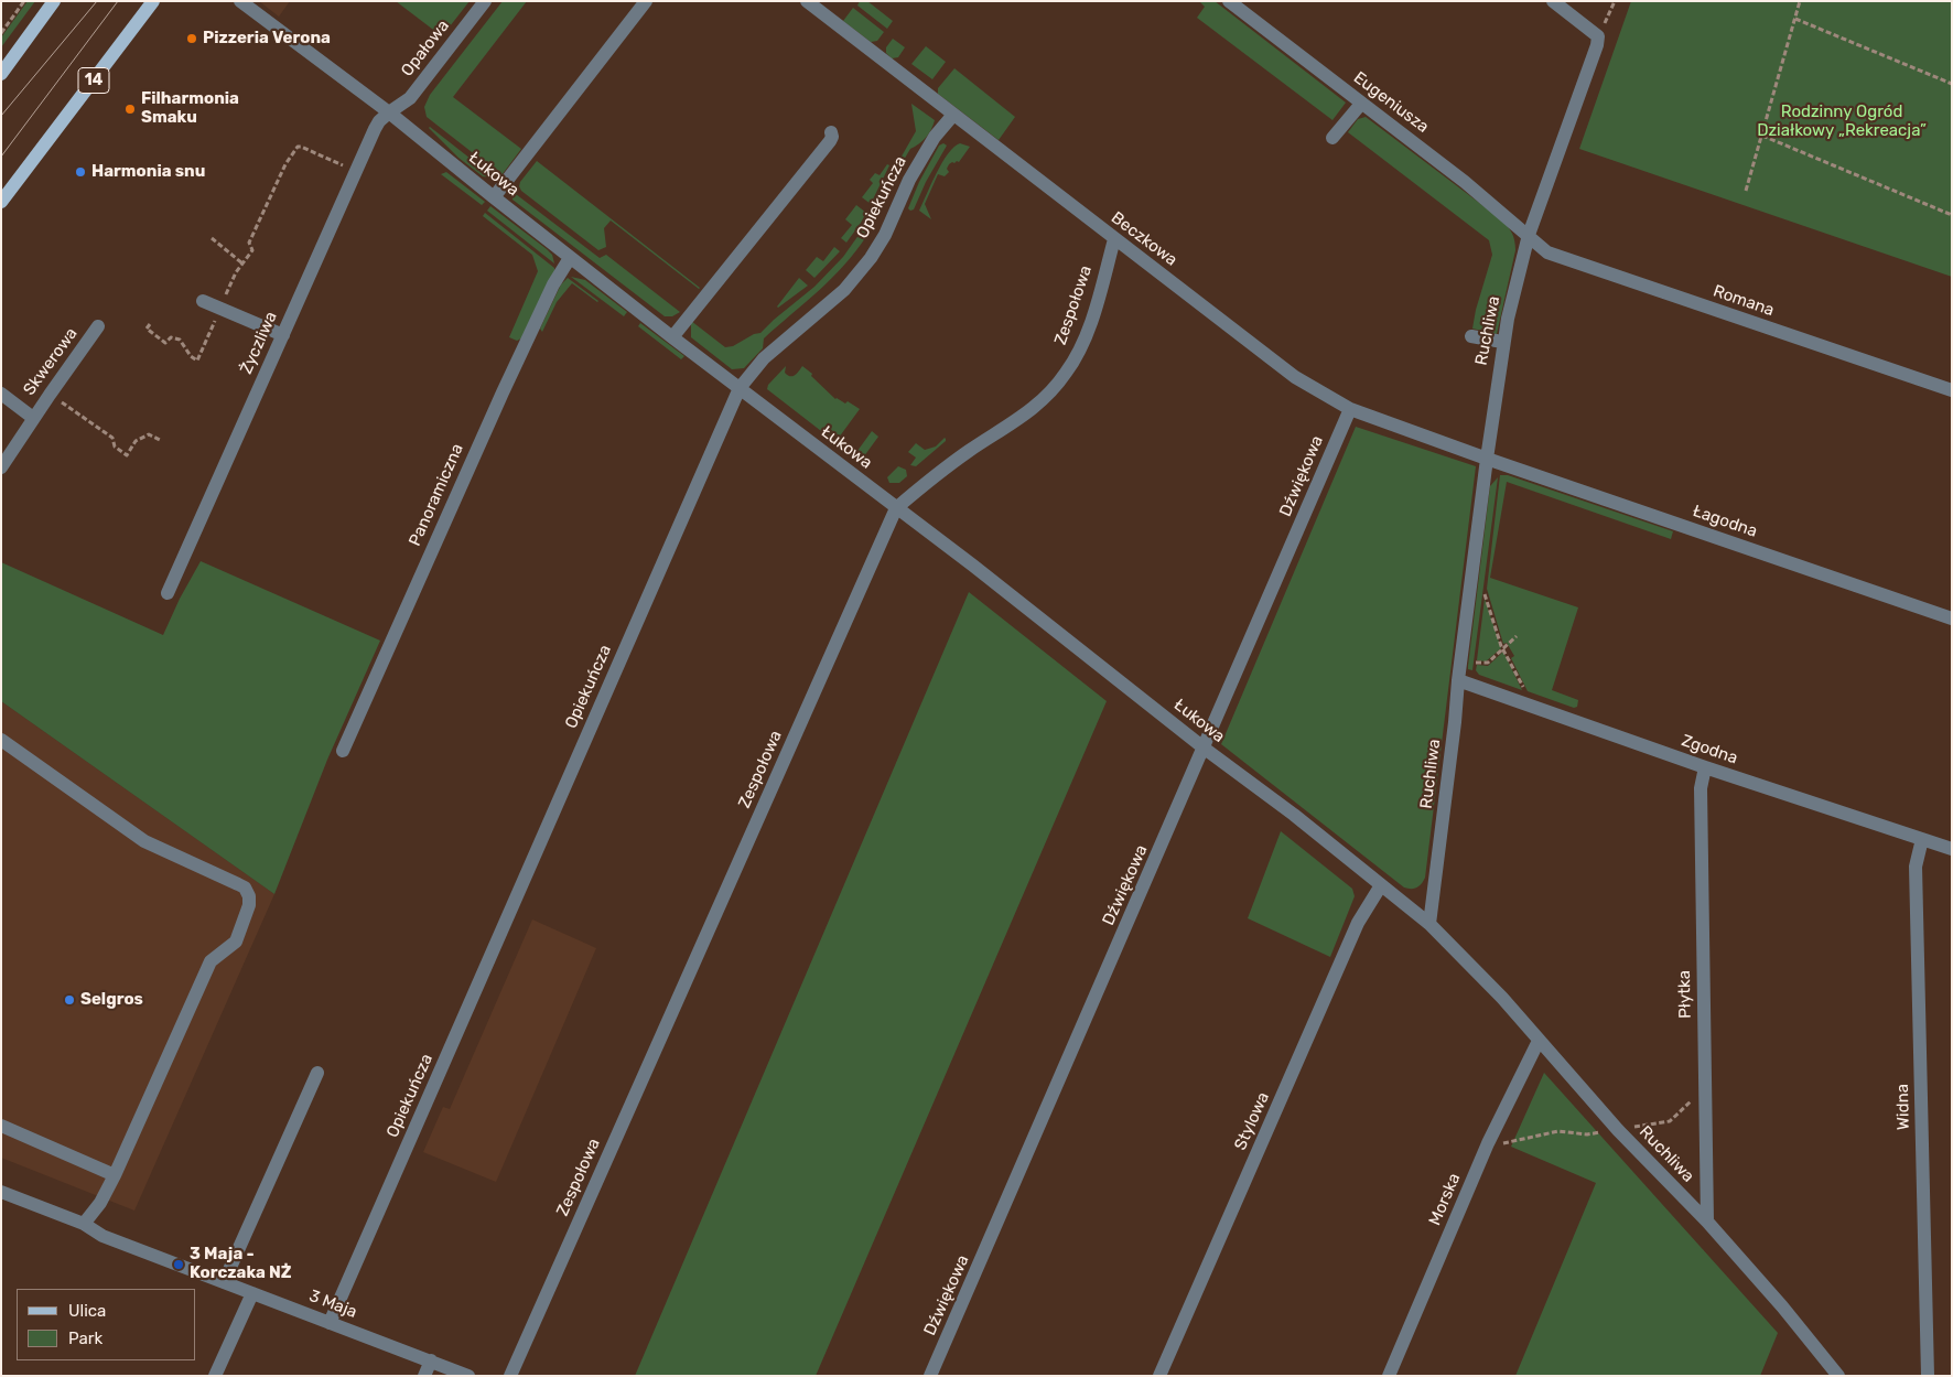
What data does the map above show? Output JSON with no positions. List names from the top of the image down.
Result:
{
  "streets": {
    "main road": ["14"],
    "street": [
      "Opałowa",
      "Eugeniusza",
      "Łukowa",
      "Opiekuńcza",
      "Beczkowa",
      "Romana",
      "Zespołowa",
      "Ruchliwa",
      "Życzliwa",
      "Skwerowa",
      "Dźwiękowa",
      "Panoramiczna",
      "Łagodna",
      "Zgodna",
      "Płytka",
      "Widna",
      "Stylowa",
      "Morska",
      "3 Maja"
    ]
  },
  "crossings": [
    ["Opałowa", "Łukowa"],
    ["Opałowa", "Życzliwa"],
    ["Eugeniusza", "Romana"],
    ["Eugeniusza", "Ruchliwa"],
    ["Łukowa", "Opiekuńcza"],
    ["Łukowa", "Zespołowa"],
    ["Łukowa", "Ruchliwa"],
    ["Łukowa", "Życzliwa"],
    ["Łukowa", "Dźwiękowa"],
    ["Łukowa", "Panoramiczna"],
    ["Łukowa", "Stylowa"],
    ["Opiekuńcza", "Beczkowa"],
    ["Opiekuńcza", "3 Maja"],
    ["Beczkowa", "Zespołowa"],
    ["Beczkowa", "Ruchliwa"],
    ["Beczkowa", "Dźwiękowa"],
    ["Beczkowa", "Łagodna"],
    ["Romana", "Ruchliwa"],
    ["Ruchliwa", "Łagodna"],
    ["Ruchliwa", "Zgodna"],
    ["Ruchliwa", "Płytka"],
    ["Ruchliwa", "Morska"],
    ["Zgodna", "Płytka"],
    ["Zgodna", "Widna"]
  ],
  "parks": ["Rodzinny Ogród Działkowy „Rekreacja”"],
  "places": [
    "Pizzeria Verona",
    "Filharmonia Smaku",
    "Harmonia snu",
    "Selgros",
    "3 Maja - Korczaka NŻ"
  ],
  "legend": ["Ulica", "Park"]
}
